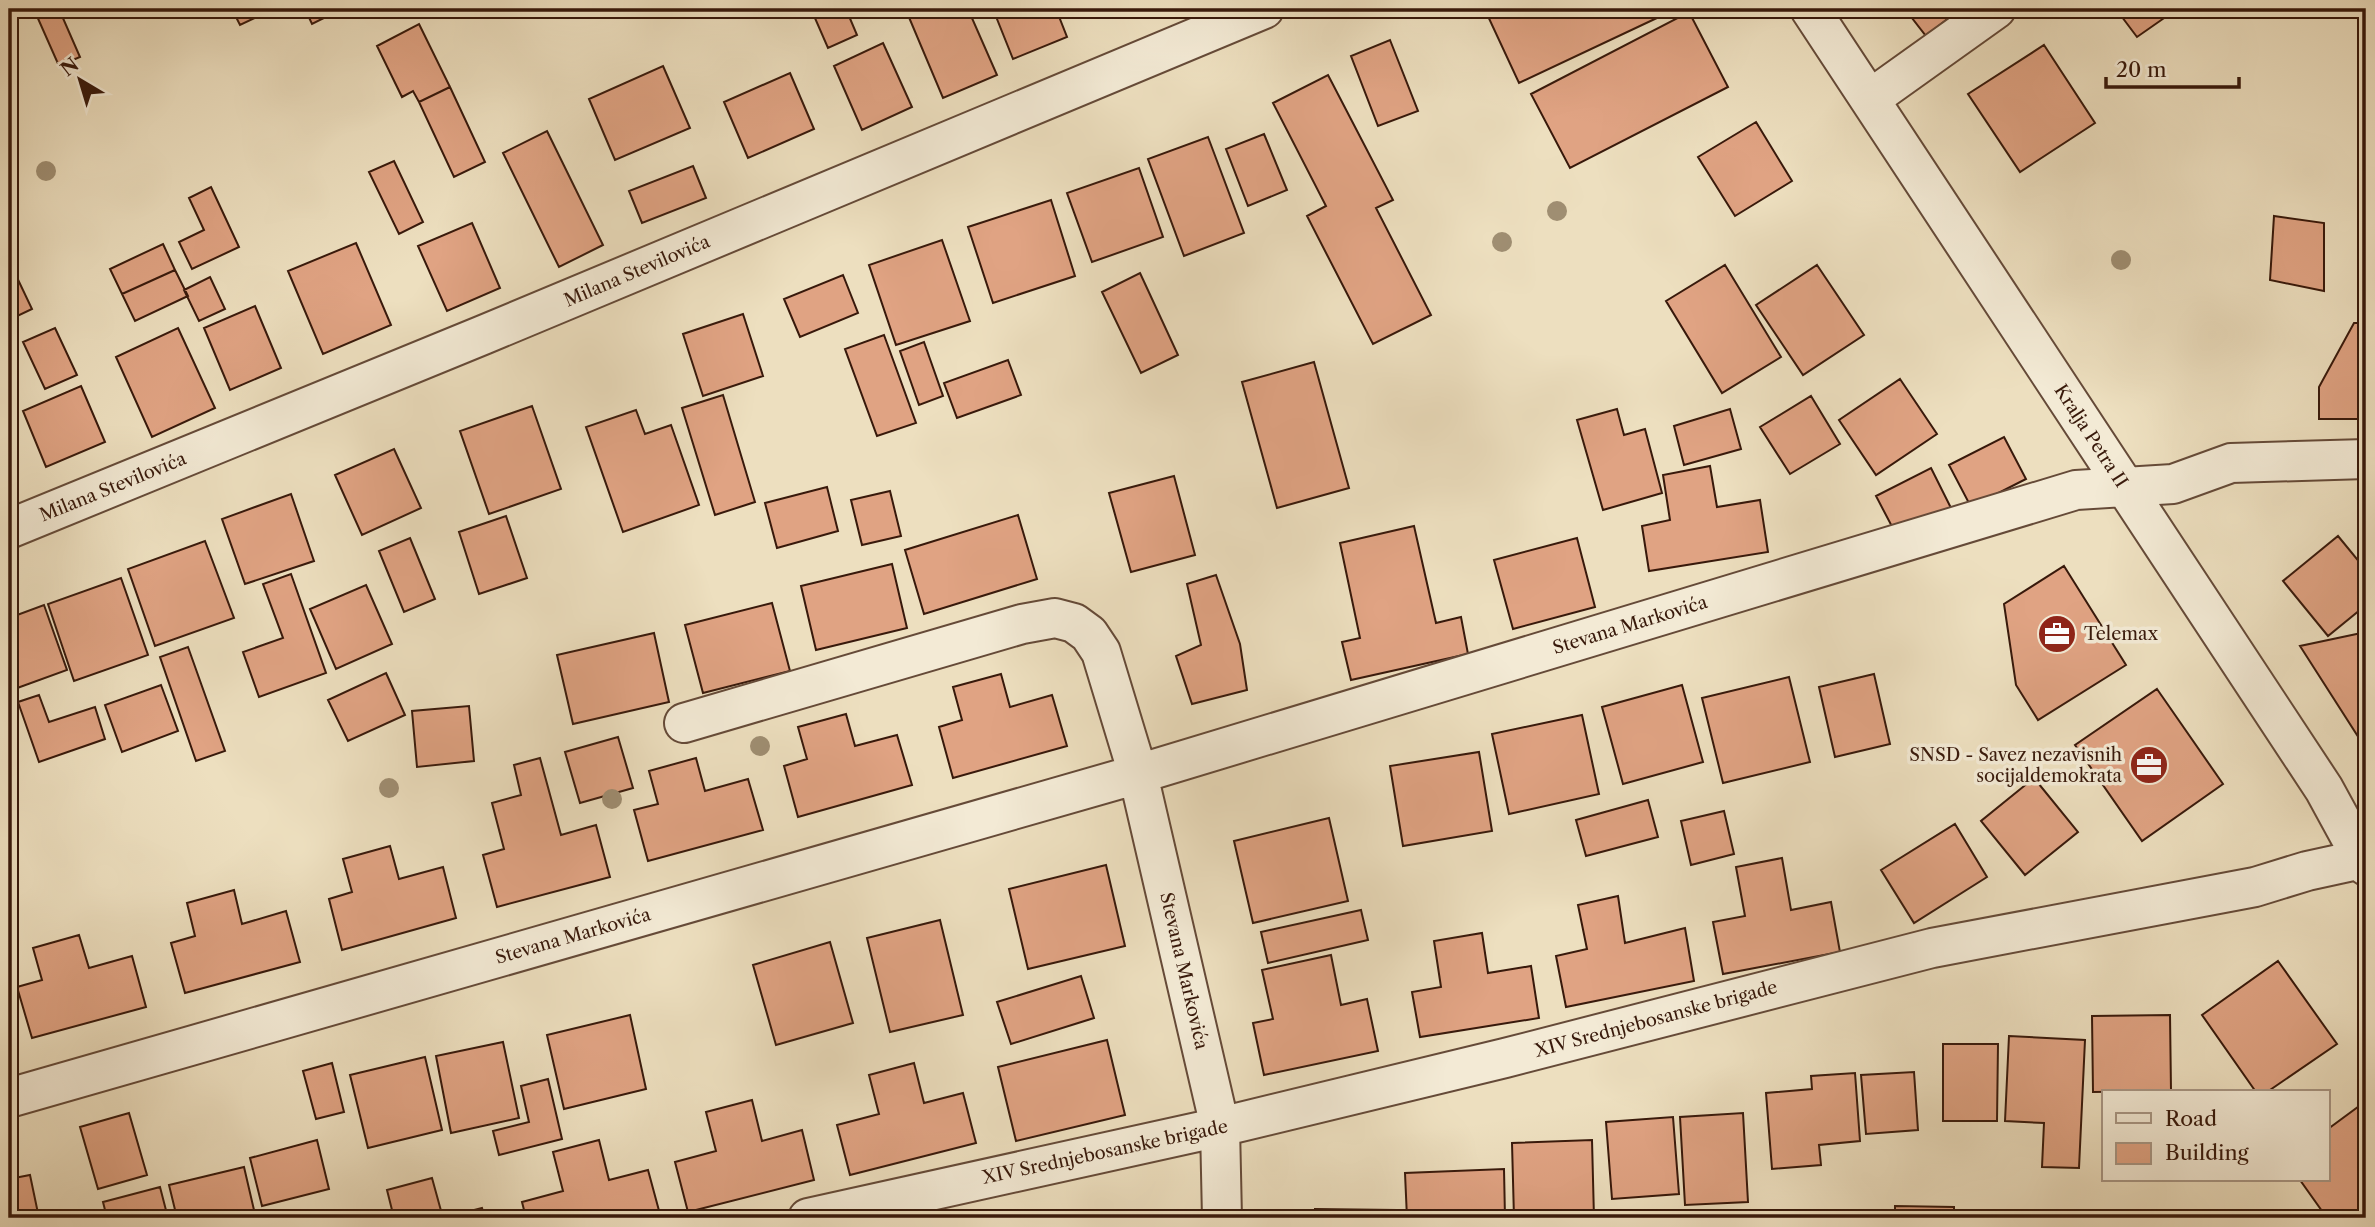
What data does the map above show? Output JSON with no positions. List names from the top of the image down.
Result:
{
  "streets": {
    "street": [
      "Milana Stevilovića",
      "Kralja Petra II",
      "Stevana Markovića",
      "XIV Srednjebosanske brigade"
    ]
  },
  "crossings": [
    ["Kralja Petra II", "Stevana Markovića"],
    ["Kralja Petra II", "XIV Srednjebosanske brigade"],
    ["Stevana Markovića", "XIV Srednjebosanske brigade"]
  ],
  "places": {
    "office": ["Telemax", "SNSD - Savez nezavisnih socijaldemokrata"]
  },
  "legend": ["Road", "Building"],
  "scale_bar": "20 m",
  "north": "top left"
}
